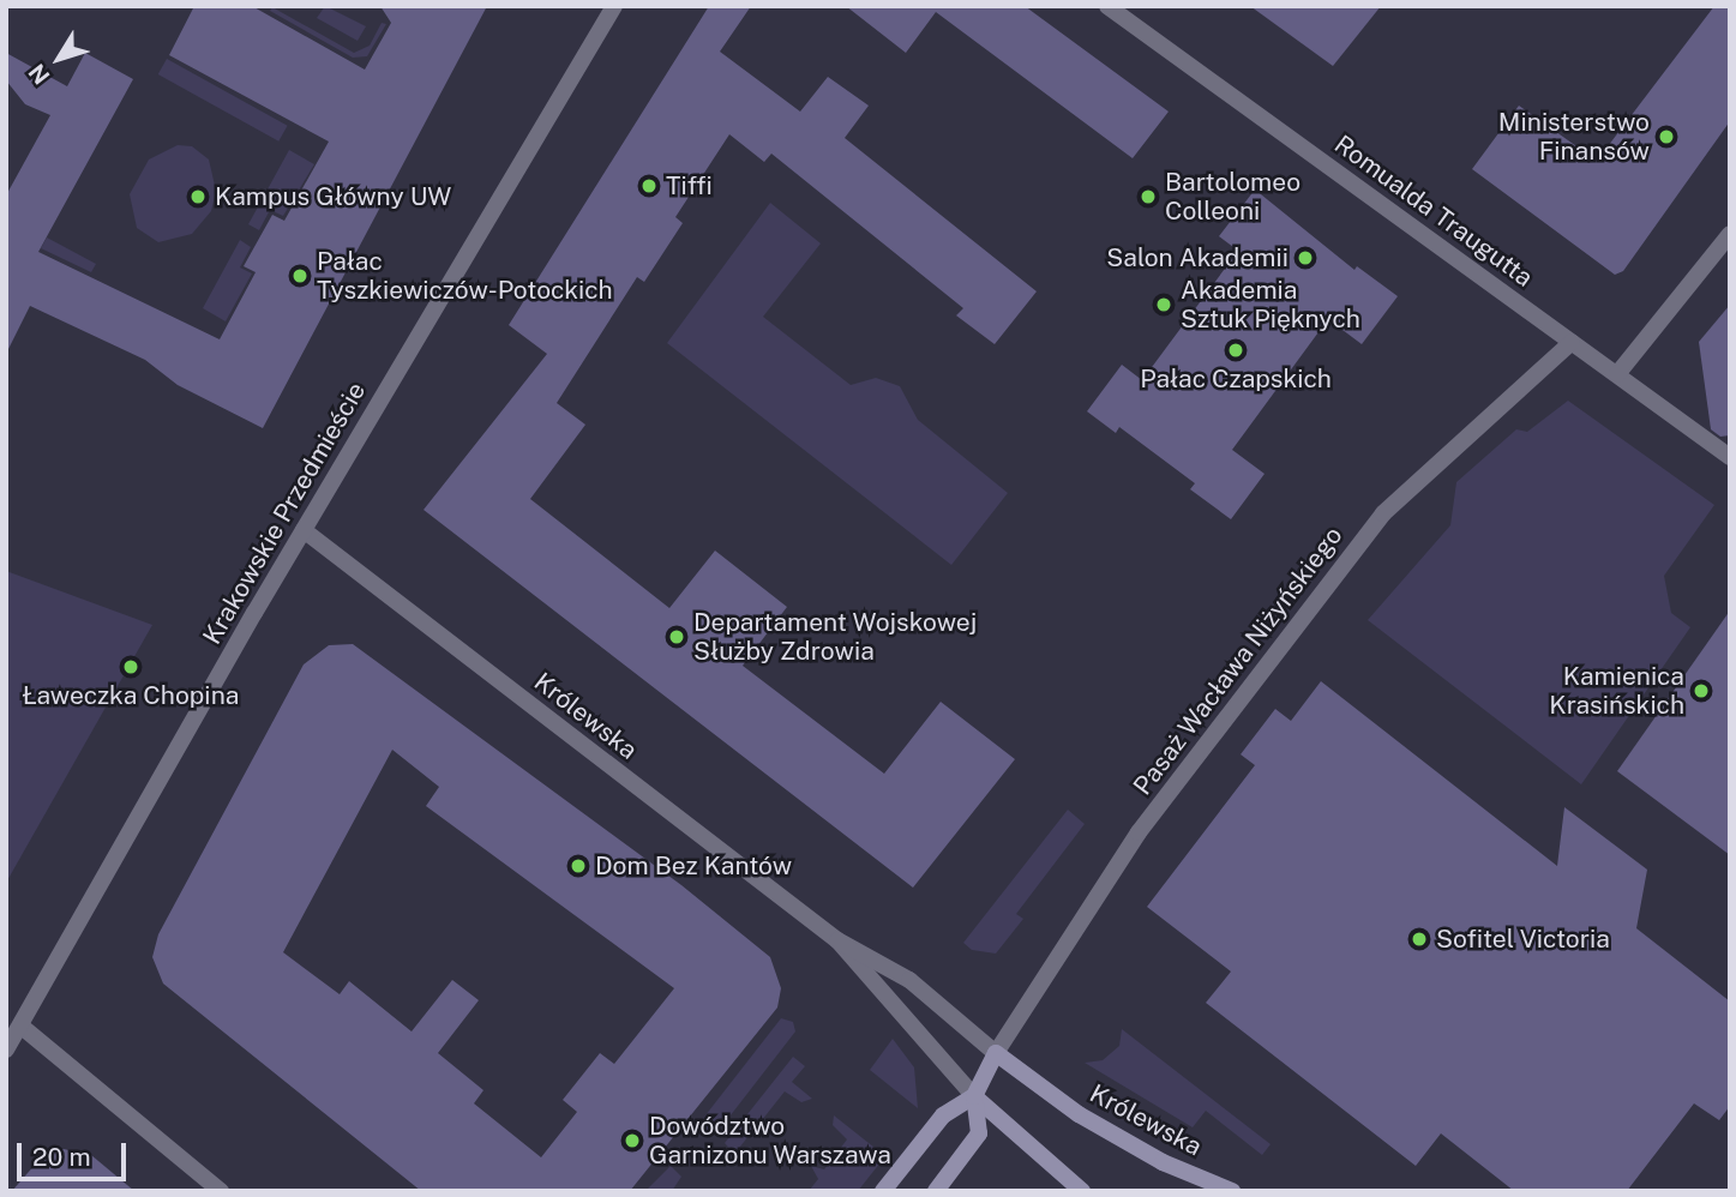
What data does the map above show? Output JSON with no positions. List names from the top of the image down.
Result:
{
  "streets": {
    "street": [
      "Romualda Traugutta",
      "Krakowskie Przedmieście",
      "Pasaż Wacława Niżyńskiego",
      "Królewska"
    ]
  },
  "crossings": [
    ["Romualda Traugutta", "Pasaż Wacława Niżyńskiego"],
    ["Krakowskie Przedmieście", "Królewska"],
    ["Pasaż Wacława Niżyńskiego", "Królewska"]
  ],
  "places": [
    "Ministerstwo Finansów",
    "Tiffi",
    "Kampus Główny UW",
    "Bartolomeo Colleoni",
    "Salon Akademii",
    "Pałac Tyszkiewiczów-Potockich",
    "Akademia Sztuk Pięknych",
    "Pałac Czapskich",
    "Departament Wojskowej Służby Zdrowia",
    "Ławeczka Chopina",
    "Kamienica Krasińskich",
    "Dom Bez Kantów",
    "Sofitel Victoria",
    "Dowództwo Garnizonu Warszawa"
  ],
  "scale_bar": "20 m",
  "north": "bottom left"
}
